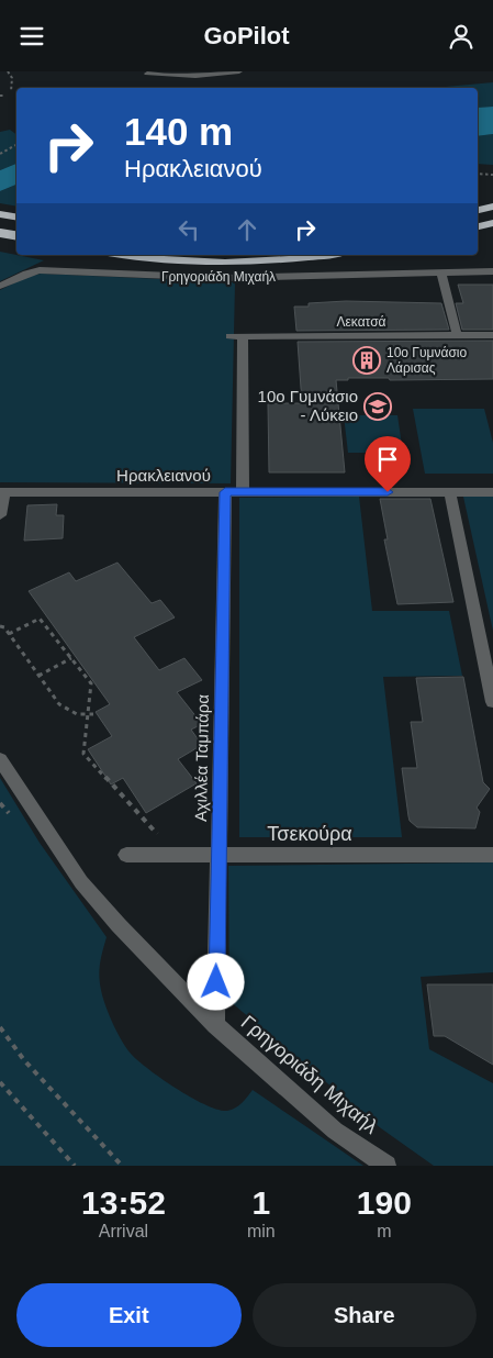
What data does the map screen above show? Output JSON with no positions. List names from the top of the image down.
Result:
{
  "streets": {
    "street": [
      "Γρηγοριάδη Μιχαήλ",
      "Λεκατσά",
      "Ηρακλειανού",
      "Αχιλλέα Ταμπάρα",
      "Τσεκούρα"
    ]
  },
  "crossings": [
    ["Γρηγοριάδη Μιχαήλ", "Αχιλλέα Ταμπάρα"],
    ["Ηρακλειανού", "Αχιλλέα Ταμπάρα"],
    ["Αχιλλέα Ταμπάρα", "Τσεκούρα"]
  ],
  "places": {
    "building": ["10o Γυμνάσιο Λάρισας"],
    "school or university": ["10ο Γυμνάσιο - Λύκειο"]
  },
  "page": {
    "header": "GoPilot",
    "turn": ["140 m", "Ηρακλειανού"],
    "eta": [
      "13:52",
      "Arrival",
      "1",
      "min",
      "190",
      "m"
    ],
    "buttons": ["Exit", "Share"]
  }
}
